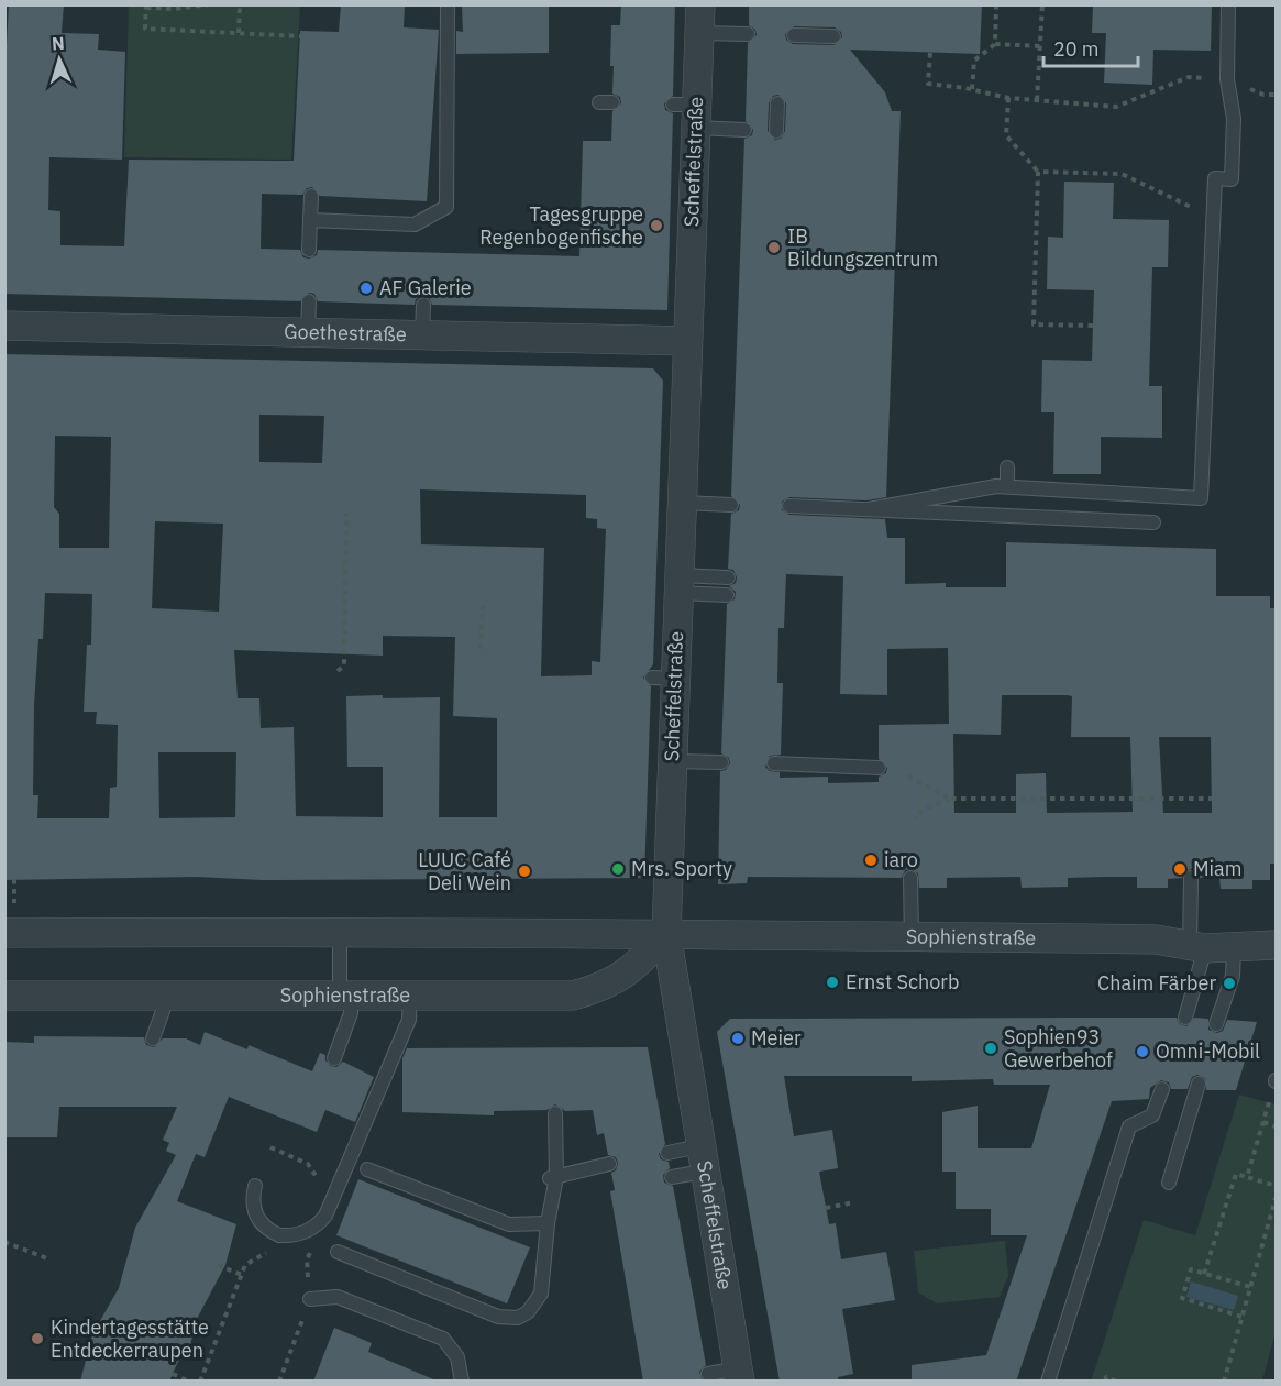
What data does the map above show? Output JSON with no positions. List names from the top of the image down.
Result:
{
  "streets": {
    "street": ["Scheffelstraße", "Goethestraße", "Sophienstraße"]
  },
  "crossings": [
    ["Scheffelstraße", "Goethestraße"],
    ["Scheffelstraße", "Sophienstraße"]
  ],
  "places": [
    "Tagesgruppe Regenbogenfische",
    "IB Bildungszentrum",
    "AF Galerie",
    "iaro",
    "Mrs. Sporty",
    "Miam",
    "LUUC Café Deli Wein",
    "Ernst Schorb",
    "Chaim Färber",
    "Meier",
    "Sophien93 Gewerbehof",
    "Omni-Mobil",
    "Kindertagesstätte Entdeckerraupen"
  ],
  "scale_bar": "20 m",
  "north": "top"
}
